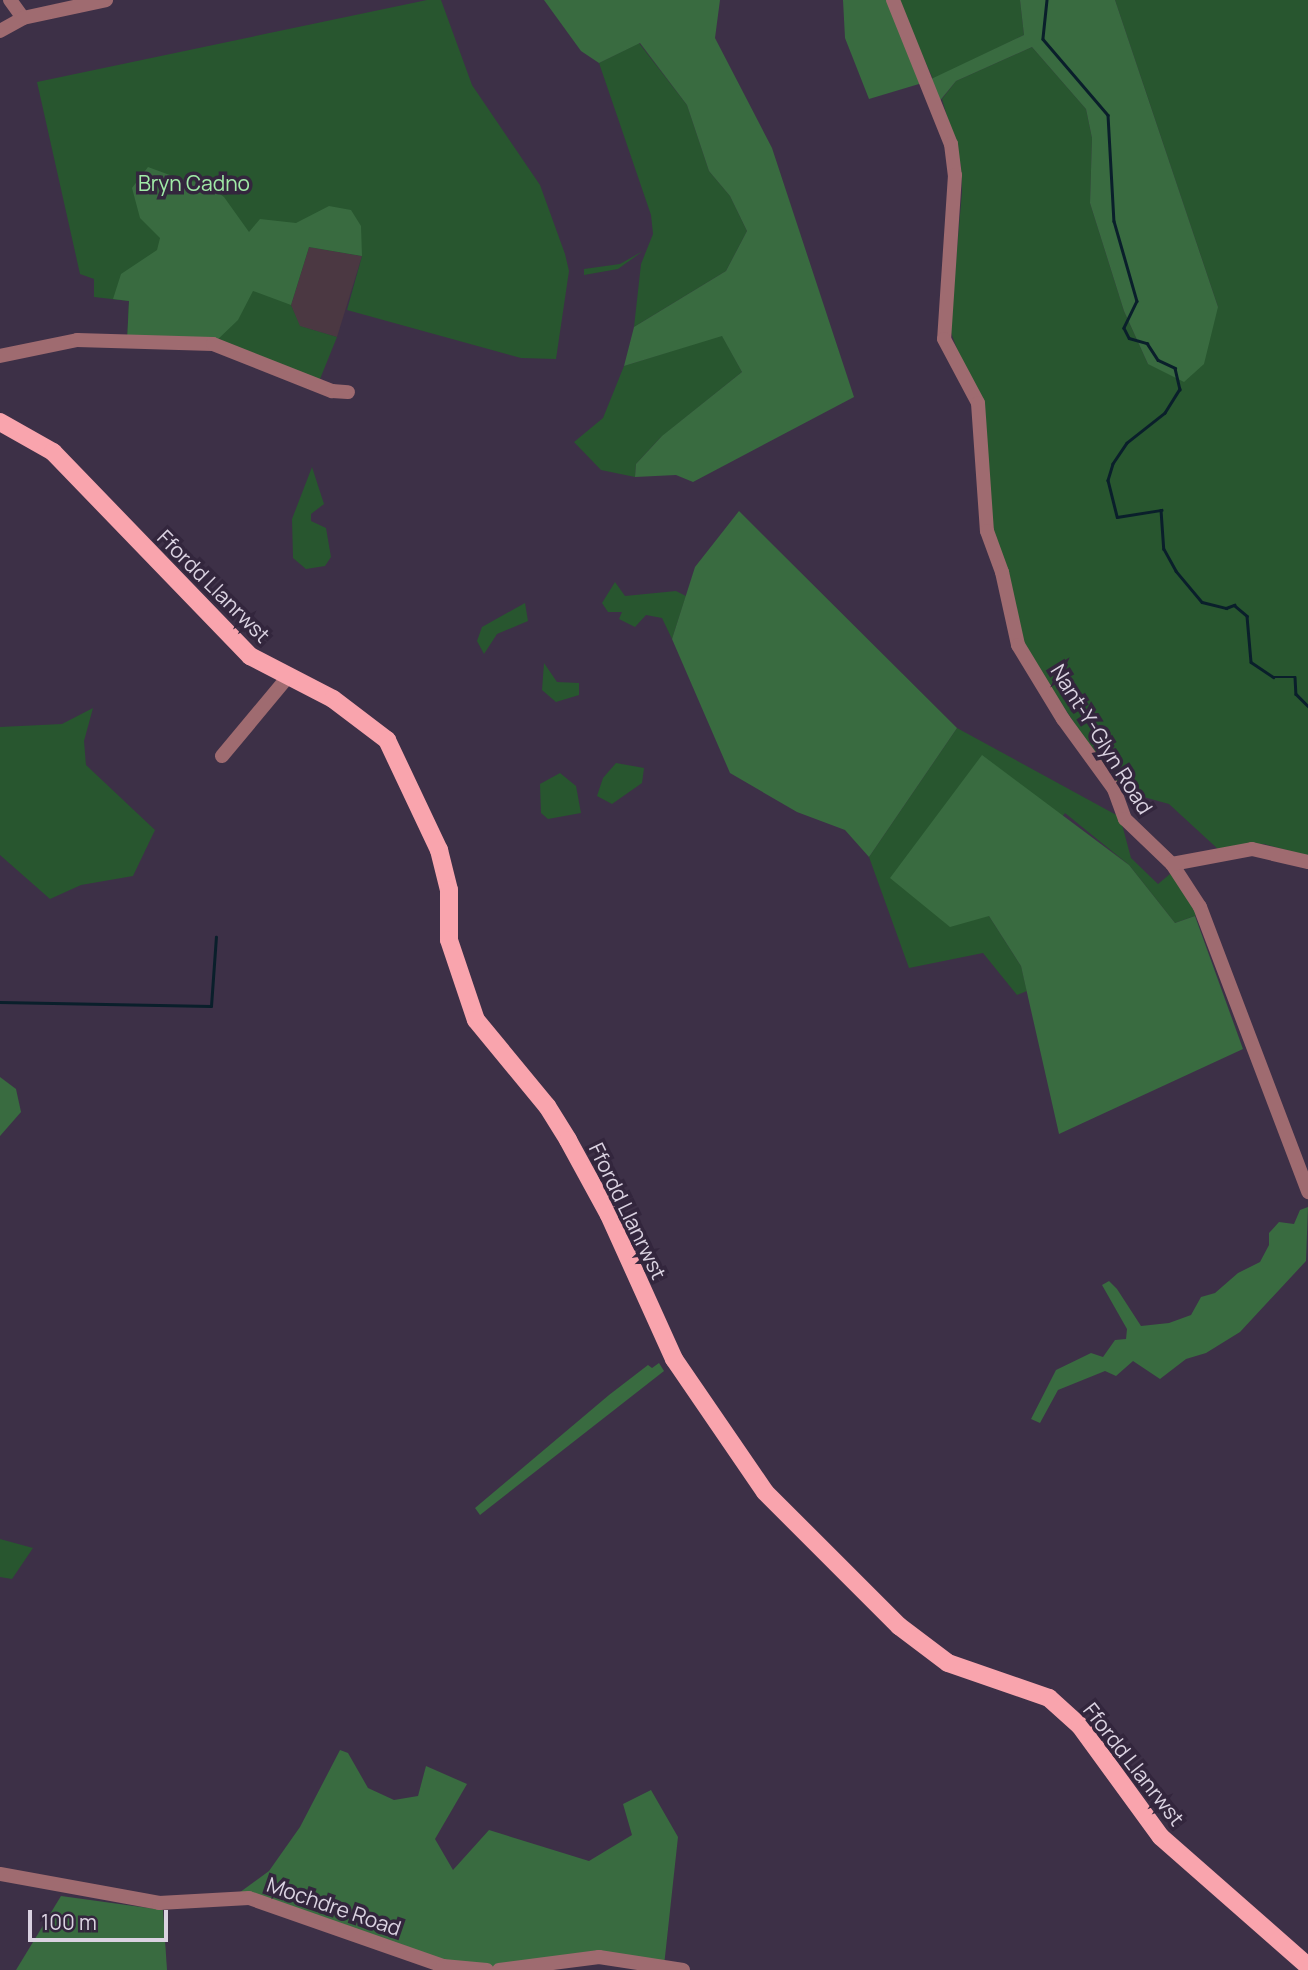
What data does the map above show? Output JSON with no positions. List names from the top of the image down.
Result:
{
  "streets": {
    "main road": ["Ffordd Llanrwst"],
    "street": ["Nant-Y-Glyn Road", "Mochdre Road"]
  },
  "parks": ["Bryn Cadno"],
  "scale_bar": "100 m"
}
